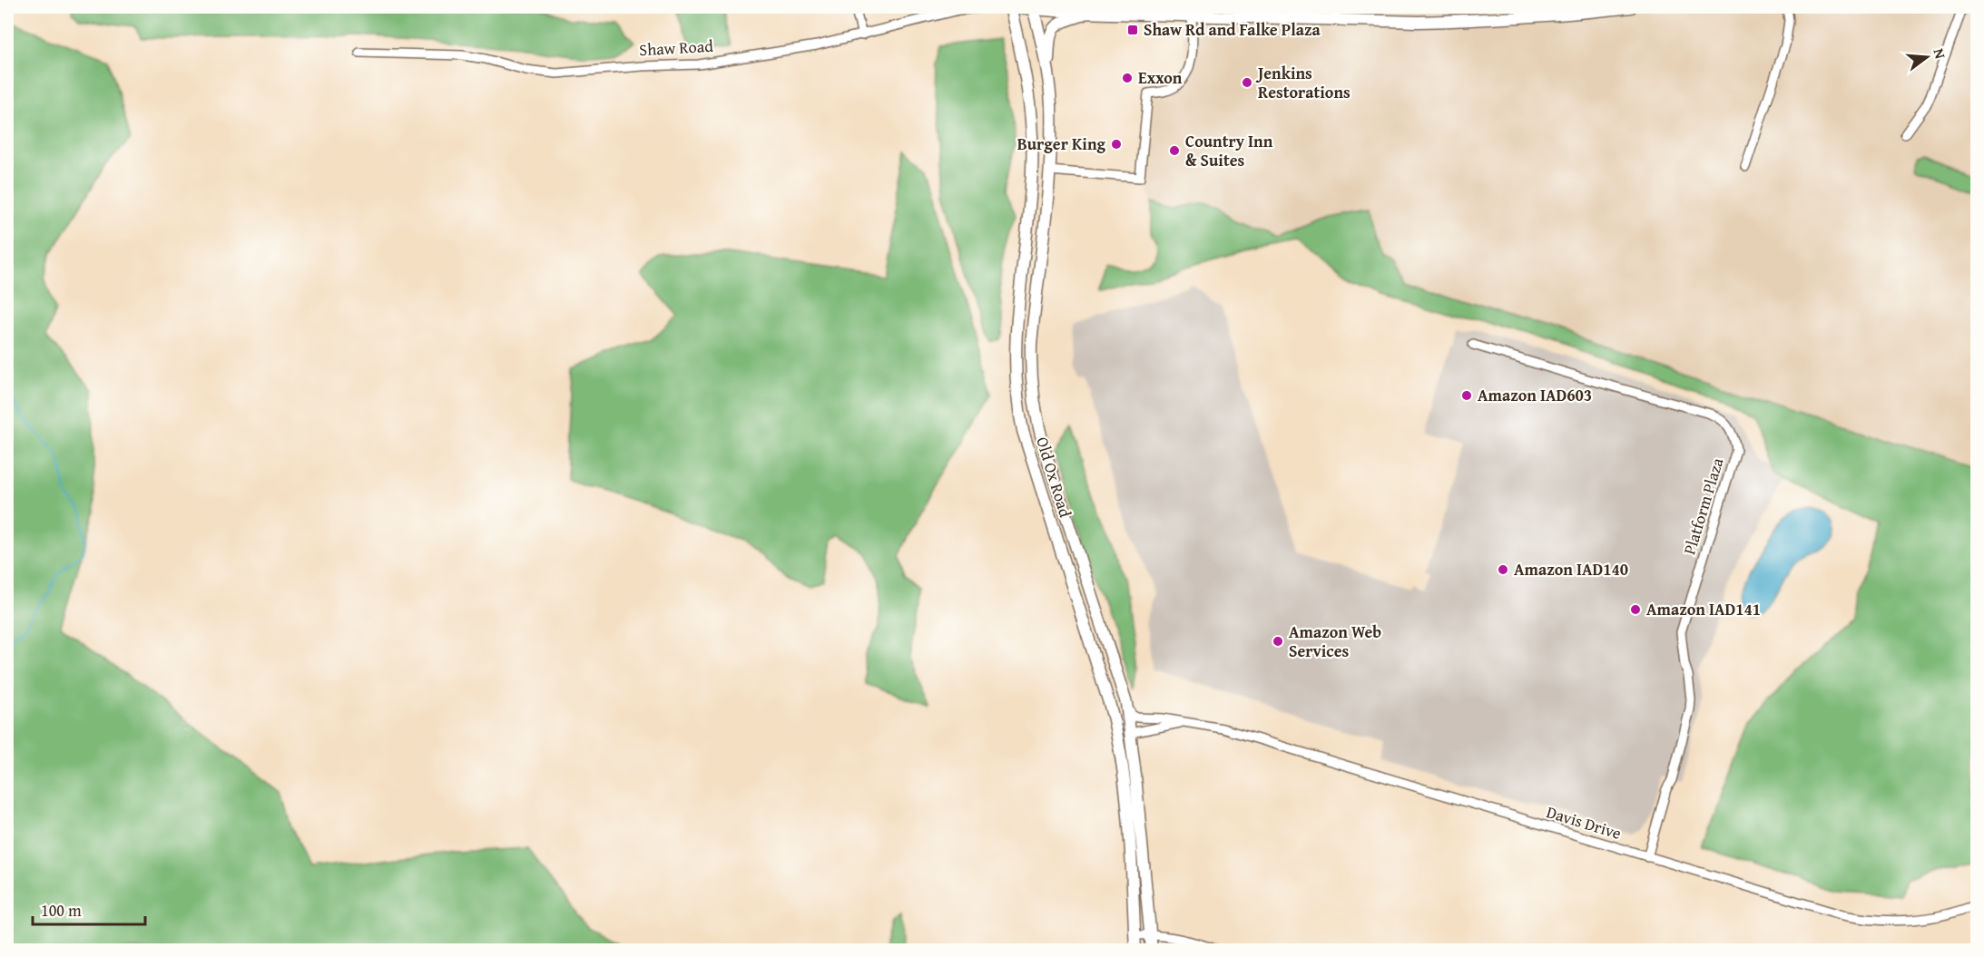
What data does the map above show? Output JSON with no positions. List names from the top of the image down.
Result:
{
  "streets": {
    "main road": ["Old Ox Road"],
    "street": ["Shaw Road", "Platform Plaza", "Davis Drive"]
  },
  "crossings": [
    ["Old Ox Road", "Davis Drive"],
    ["Platform Plaza", "Davis Drive"]
  ],
  "places": {
    "transit": ["Shaw Rd and Falke Plaza"],
    "other": [
      "Exxon",
      "Jenkins Restorations",
      "Burger King",
      "Country Inn & Suites",
      "Amazon IAD603",
      "Amazon IAD140",
      "Amazon IAD141",
      "Amazon Web Services"
    ]
  },
  "scale_bar": "100 m",
  "north": "right"
}
